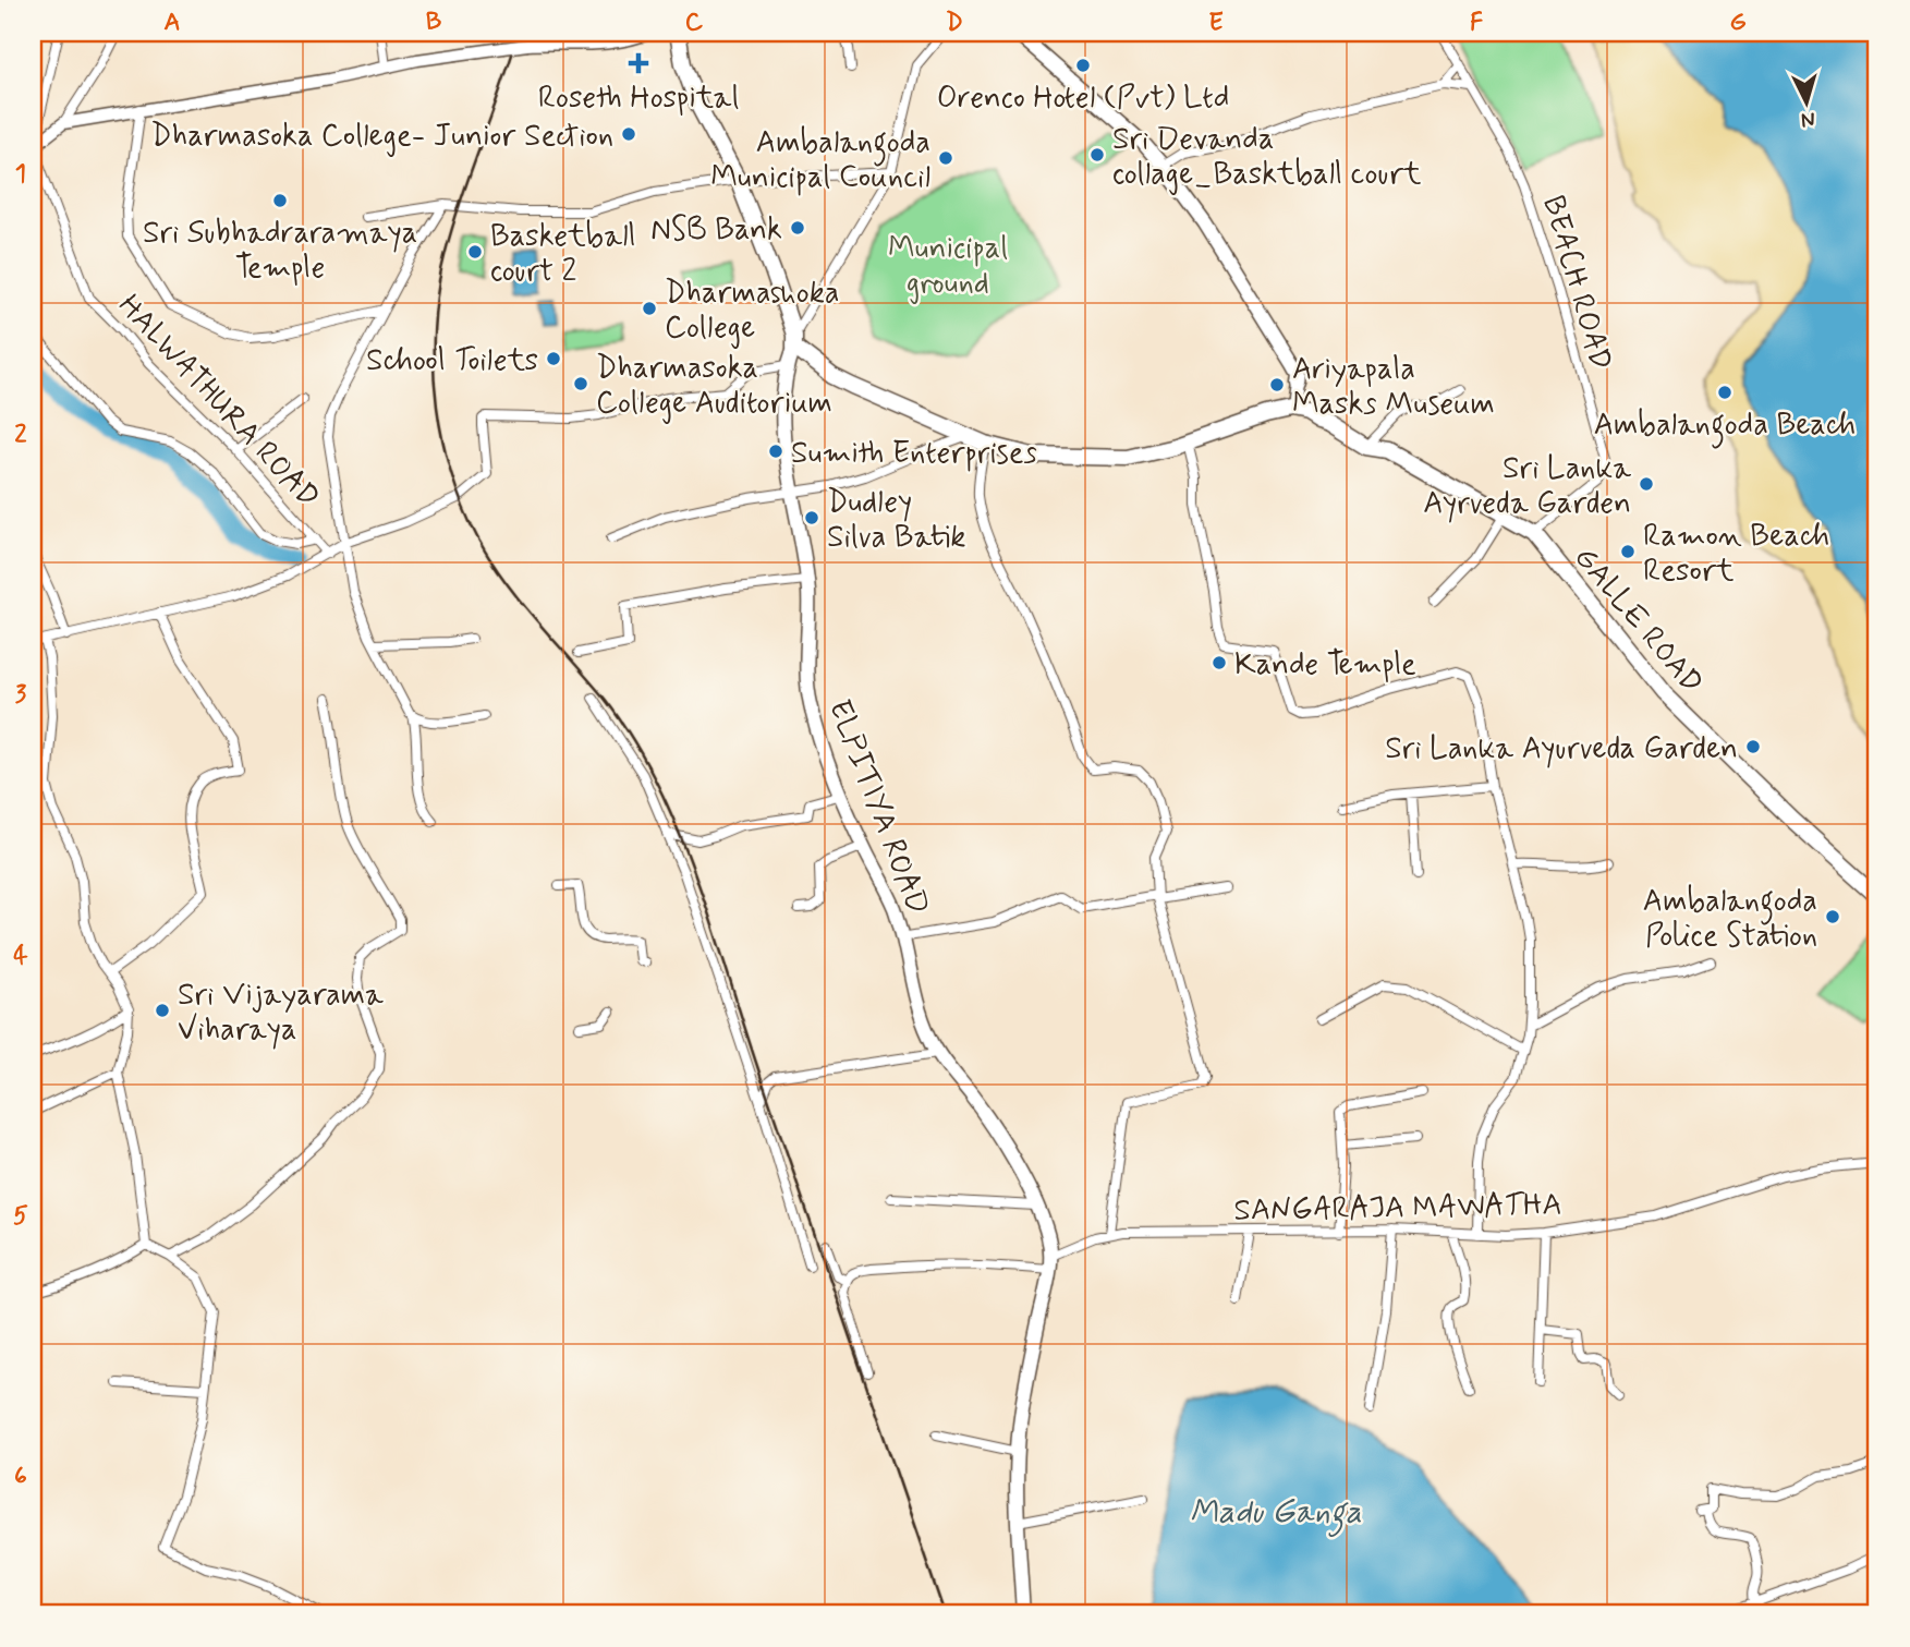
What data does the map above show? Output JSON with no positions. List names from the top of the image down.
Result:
{
  "streets": {
    "highway": ["GALLE ROAD"],
    "main road": ["ELPITIYA ROAD"],
    "street": ["BEACH ROAD", "HALWATHURA ROAD", "SANGARAJA MAWATHA"]
  },
  "crossings": [
    ["BEACH ROAD", "GALLE ROAD"],
    ["GALLE ROAD", "ELPITIYA ROAD"],
    ["ELPITIYA ROAD", "SANGARAJA MAWATHA"]
  ],
  "water": ["Madu Ganga"],
  "parks": ["Municipal ground"],
  "places": {
    "health": ["Roseth Hospital"],
    "other": [
      "Orenco Hotel (Pvt) Ltd",
      "Dharmasoka College- Junior Section",
      "Sri Devanda collage_Basktball court",
      "Ambalangoda Municipal Council",
      "Sri Subhadraramaya Temple",
      "NSB Bank",
      "Basketball court 2",
      "Dharmashoka College",
      "School Toilets",
      "Dharmasoka College Auditorium",
      "Ariyapala Masks Museum",
      "Ambalangoda Beach",
      "Sumith Enterprises",
      "Sri Lanka Ayrveda Garden",
      "Dudley Silva Batik",
      "Ramon Beach Resort",
      "Kande Temple",
      "Sri Lanka Ayurveda Garden",
      "Ambalangoda Police Station",
      "Sri Vijayarama Viharaya"
    ]
  },
  "north": "bottom",
  "grid": {
    "columns": [
      "A",
      "B",
      "C",
      "D",
      "E",
      "F",
      "G"
    ],
    "rows": [
      "1",
      "2",
      "3",
      "4",
      "5",
      "6"
    ]
  }
}
